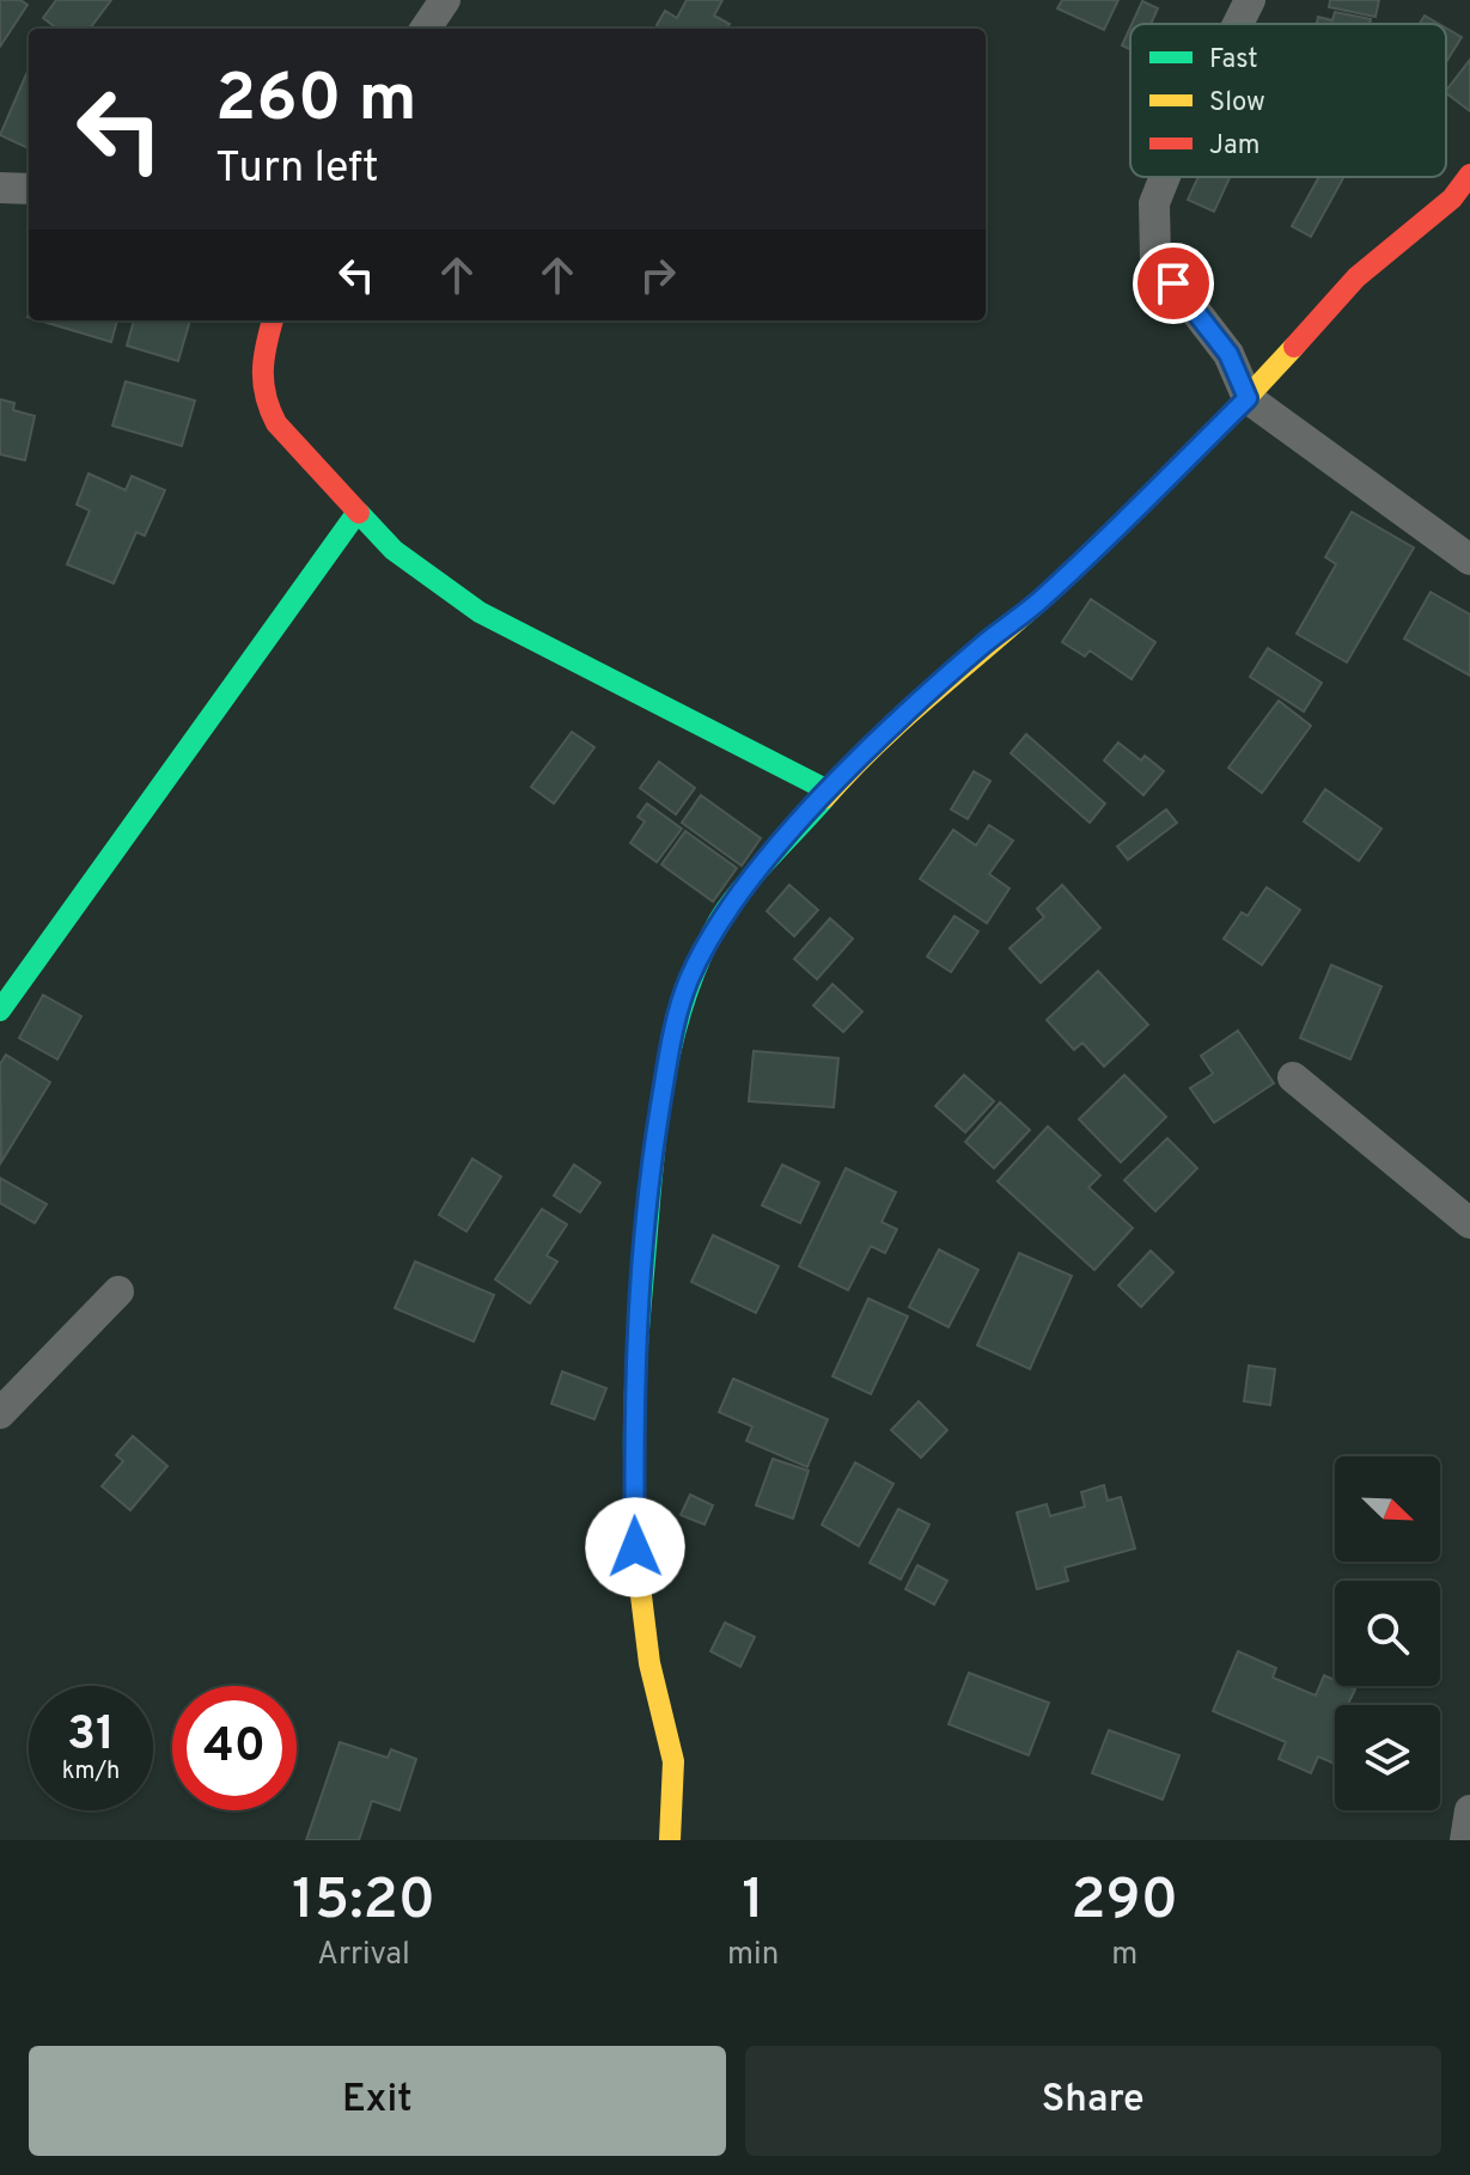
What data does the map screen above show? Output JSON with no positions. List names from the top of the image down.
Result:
{
  "legend": ["Fast", "Slow", "Jam"],
  "north": "bottom right",
  "page": {
    "turn": ["260 m", "Turn left"],
    "speed": "31 km/h",
    "limit": "40",
    "eta": [
      "15:20",
      "Arrival",
      "1",
      "min",
      "290",
      "m"
    ],
    "buttons": ["Exit", "Share"]
  }
}
